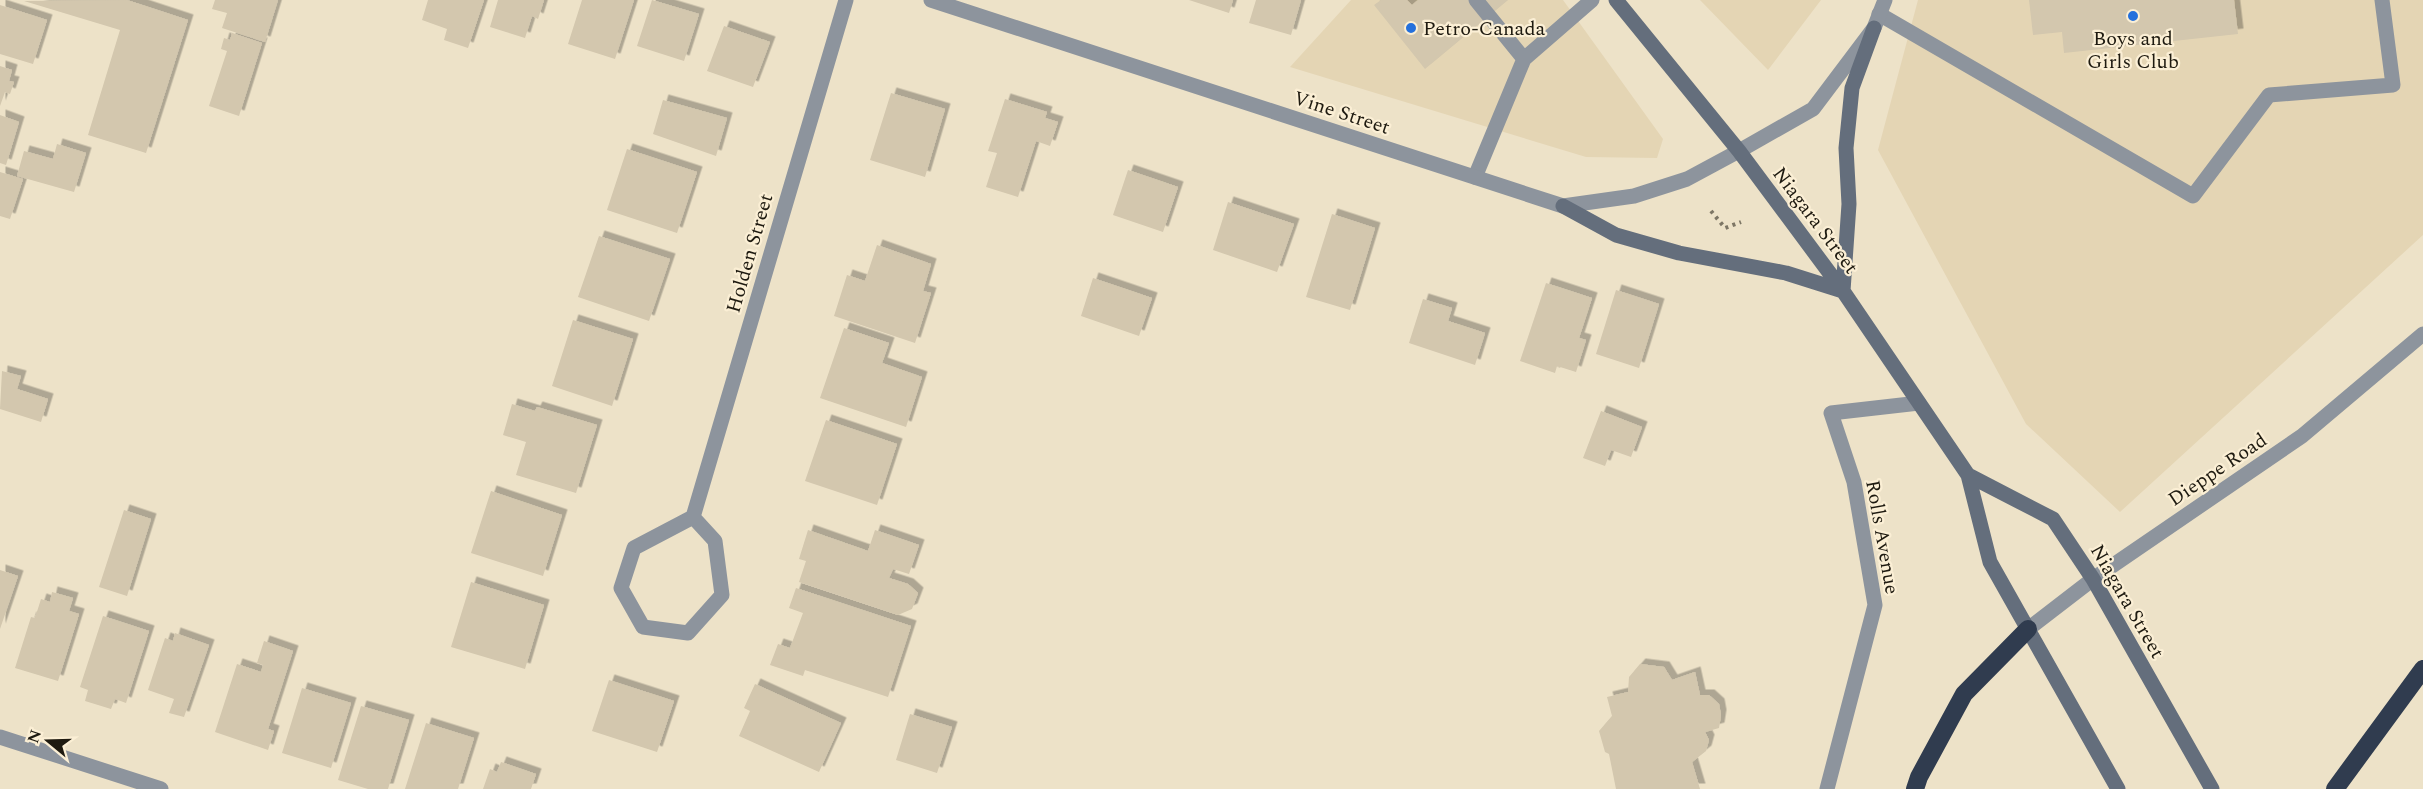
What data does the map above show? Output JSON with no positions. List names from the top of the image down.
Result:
{
  "streets": {
    "main road": ["Niagara Street"],
    "street": [
      "Vine Street",
      "Holden Street",
      "Dieppe Road",
      "Rolls Avenue"
    ]
  },
  "crossings": [
    ["Vine Street", "Niagara Street"],
    ["Niagara Street", "Dieppe Road"],
    ["Niagara Street", "Rolls Avenue"]
  ],
  "places": ["Boys and Girls Club", "Petro-Canada"],
  "north": "left"
}
